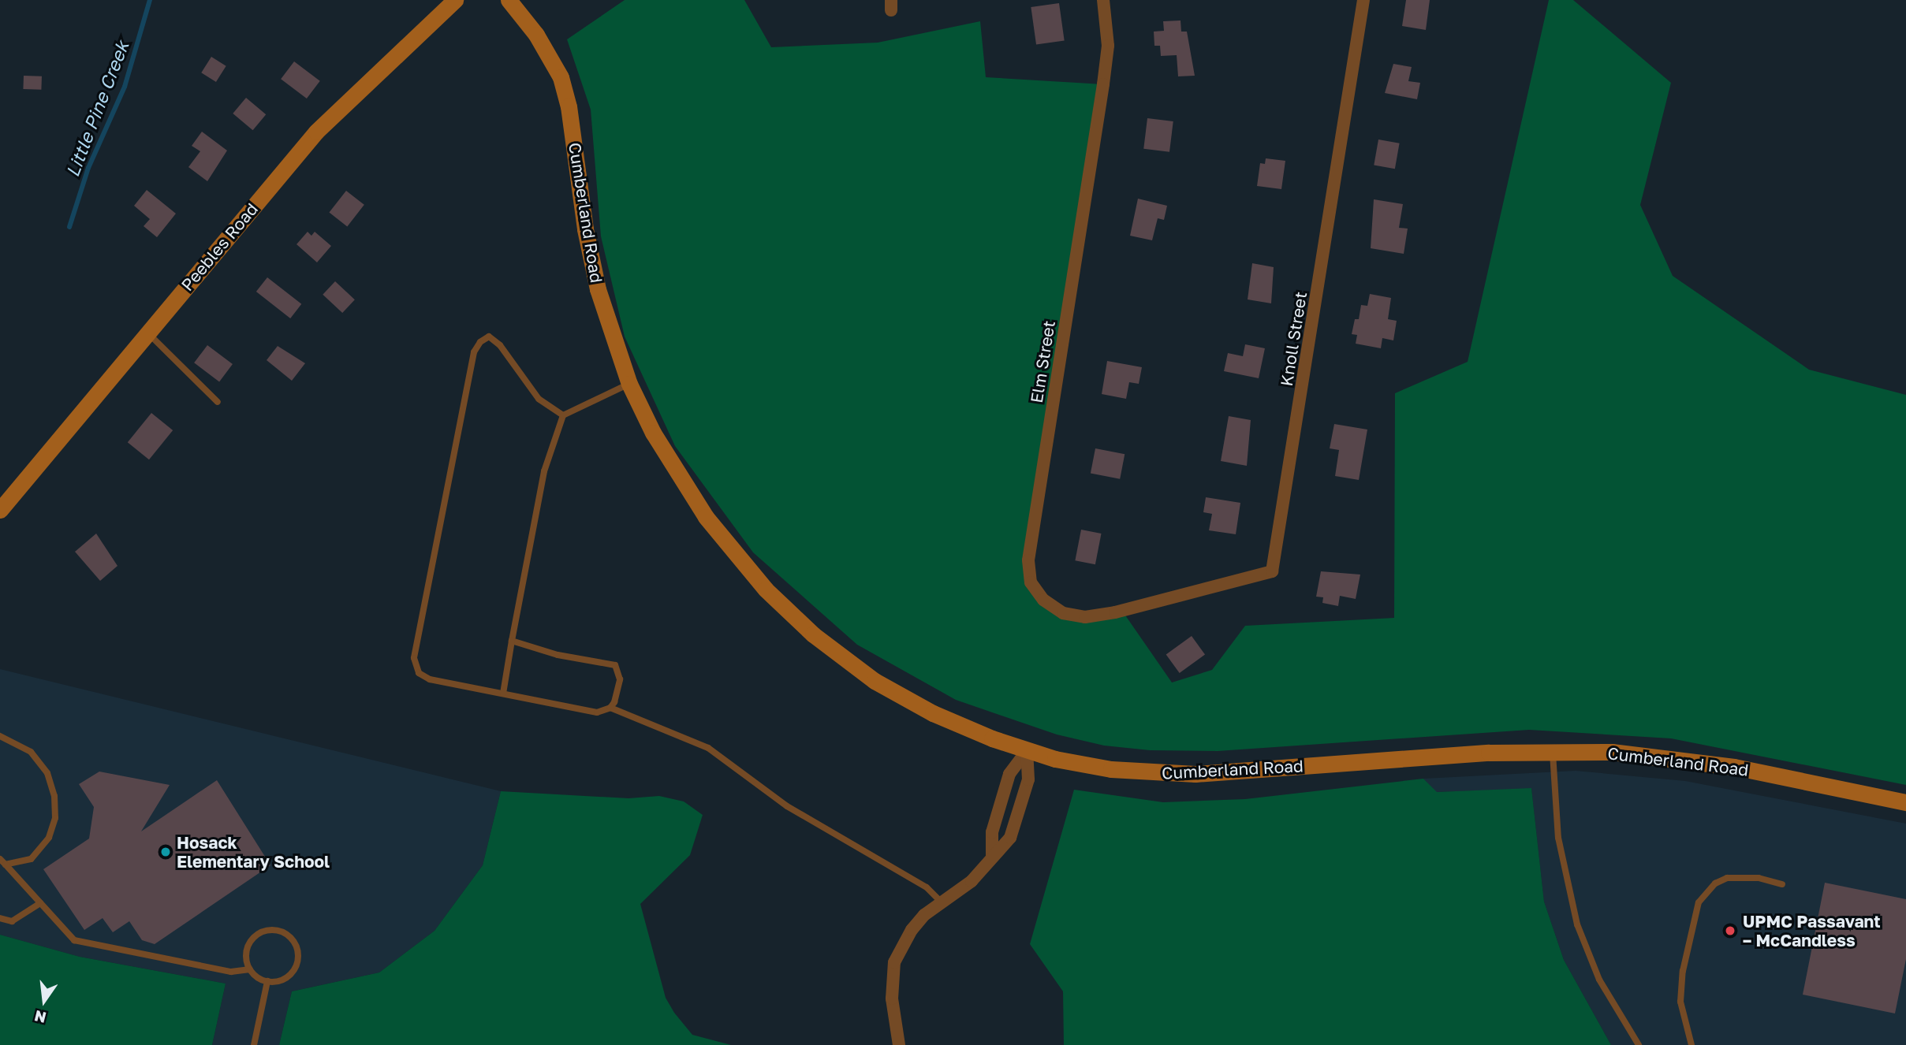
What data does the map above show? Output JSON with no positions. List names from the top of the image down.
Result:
{
  "streets": {
    "street": [
      "Cumberland Road",
      "Peebles Road",
      "Knoll Street",
      "Elm Street"
    ]
  },
  "crossings": [
    ["Knoll Street", "Elm Street"]
  ],
  "water": ["Little Pine Creek"],
  "places": ["Hosack Elementary School", "UPMC Passavant – McCandless"],
  "north": "bottom"
}
